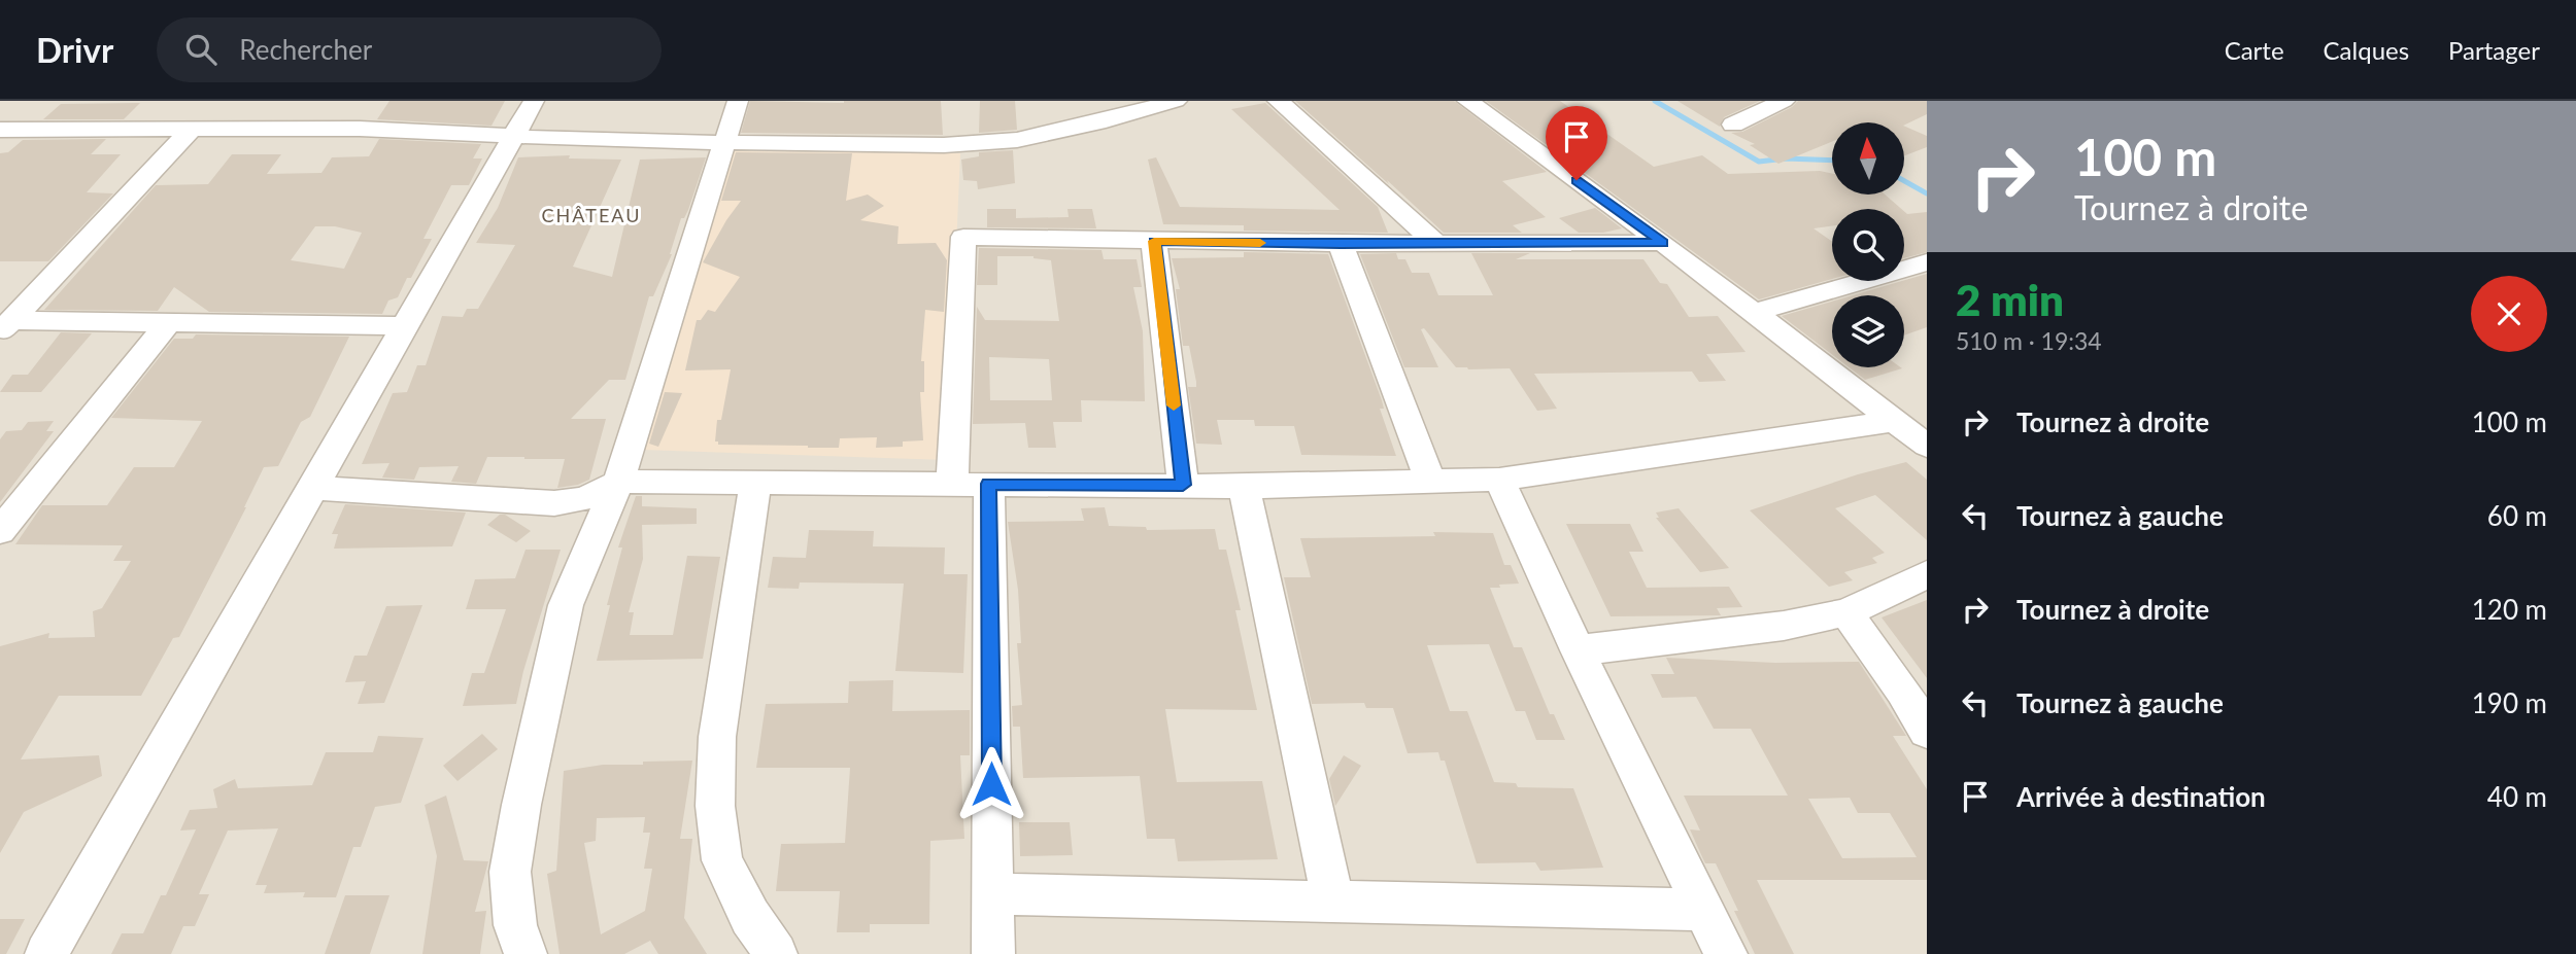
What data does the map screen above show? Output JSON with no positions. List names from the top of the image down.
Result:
{
  "districts": ["CHÂTEAU"],
  "north": "top",
  "page": {
    "header": "Drivr",
    "search": "Rechercher",
    "nav": ["Carte", "Calques", "Partager"],
    "turn": ["100 m", "Tournez à droite"],
    "heading": ["2 min", "510 m · 19:34"],
    "list": [
      {
        "name": "Tournez à droite",
        "value": "100 m"
      },
      {
        "name": "Tournez à gauche",
        "value": "60 m"
      },
      {
        "name": "Tournez à droite",
        "value": "120 m"
      },
      {
        "name": "Tournez à gauche",
        "value": "190 m"
      },
      {
        "name": "Arrivée à destination",
        "value": "40 m"
      }
    ]
  }
}
